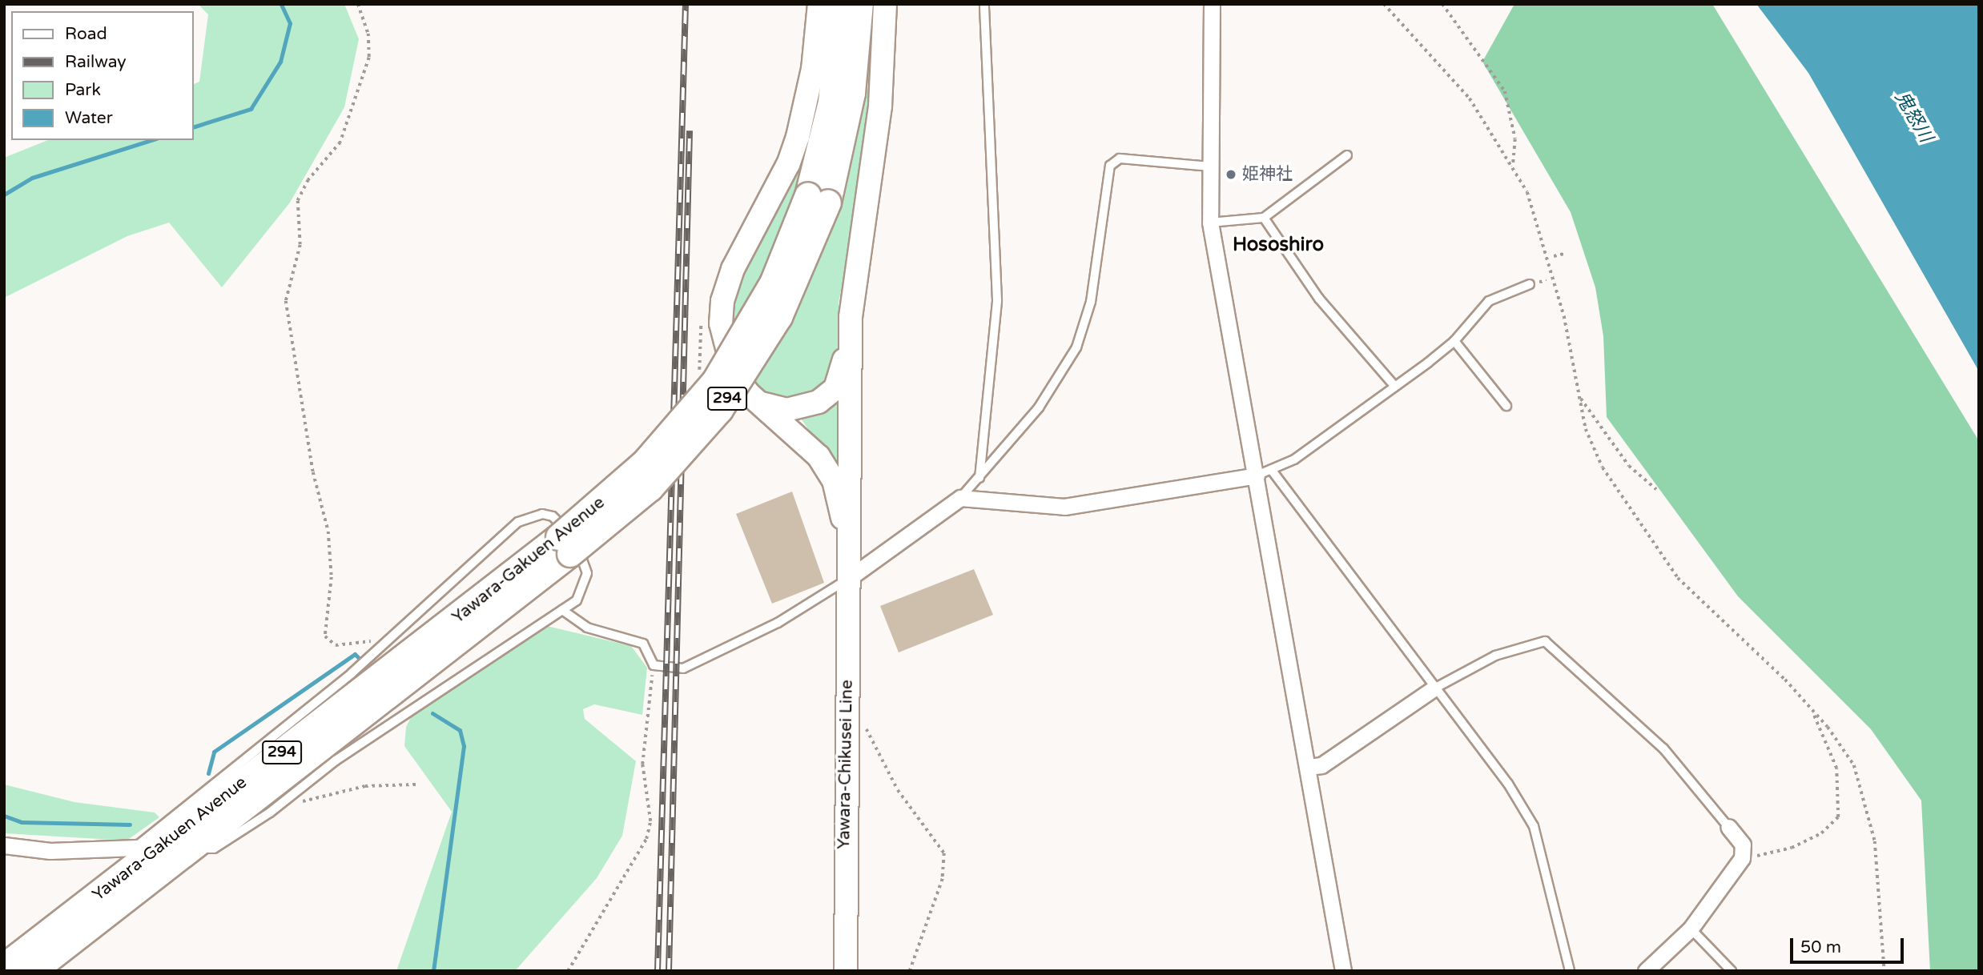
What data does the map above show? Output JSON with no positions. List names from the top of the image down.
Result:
{
  "streets": {
    "highway": ["294", "Yawara-Gakuen Avenue"],
    "main road": ["Yawara-Chikusei Line"]
  },
  "districts": ["Hososhiro"],
  "water": ["鬼怒川"],
  "places": ["姫神社"],
  "legend": [
    "Road",
    "Railway",
    "Park",
    "Water"
  ],
  "scale_bar": "50 m"
}
